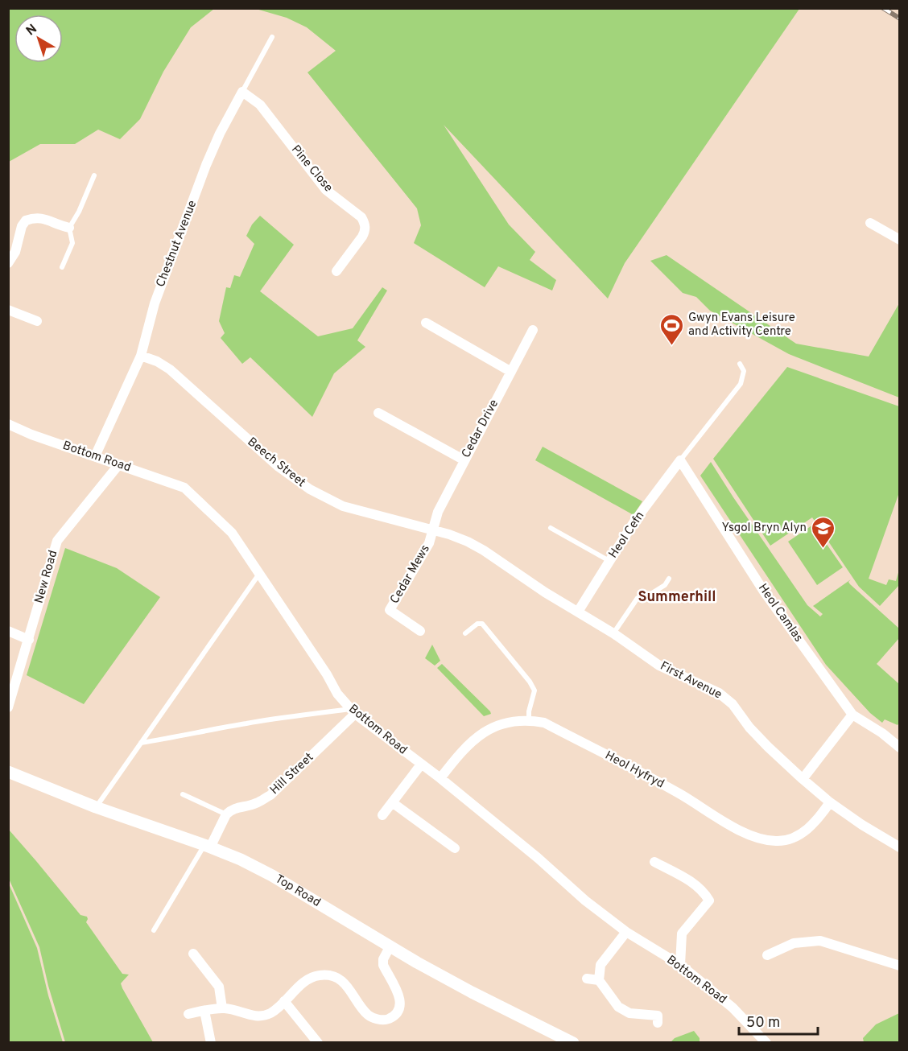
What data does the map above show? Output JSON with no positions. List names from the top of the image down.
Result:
{
  "streets": {
    "street": [
      "Pine Close",
      "Chestnut Avenue",
      "Cedar Drive",
      "Bottom Road",
      "Beech Street",
      "Heol Cefn",
      "Cedar Mews",
      "New Road",
      "Heol Camlas",
      "First Avenue",
      "Heol Hyfryd",
      "Hill Street",
      "Top Road"
    ]
  },
  "crossings": [
    ["Pine Close", "Chestnut Avenue"],
    ["Chestnut Avenue", "Bottom Road"],
    ["Chestnut Avenue", "Beech Street"],
    ["Cedar Drive", "Beech Street"],
    ["Cedar Drive", "Cedar Mews"],
    ["Cedar Drive", "First Avenue"],
    ["Bottom Road", "New Road"],
    ["Bottom Road", "Heol Hyfryd"],
    ["Bottom Road", "Hill Street"],
    ["Beech Street", "Cedar Mews"],
    ["Beech Street", "First Avenue"],
    ["Heol Cefn", "Heol Camlas"],
    ["Heol Cefn", "First Avenue"],
    ["Cedar Mews", "First Avenue"],
    ["First Avenue", "Heol Hyfryd"]
  ],
  "districts": ["Summerhill"],
  "places": {
    "sports": ["Gwyn Evans Leisure and Activity Centre"],
    "school or university": ["Ysgol Bryn Alyn"]
  },
  "scale_bar": "50 m",
  "north": "top left"
}
